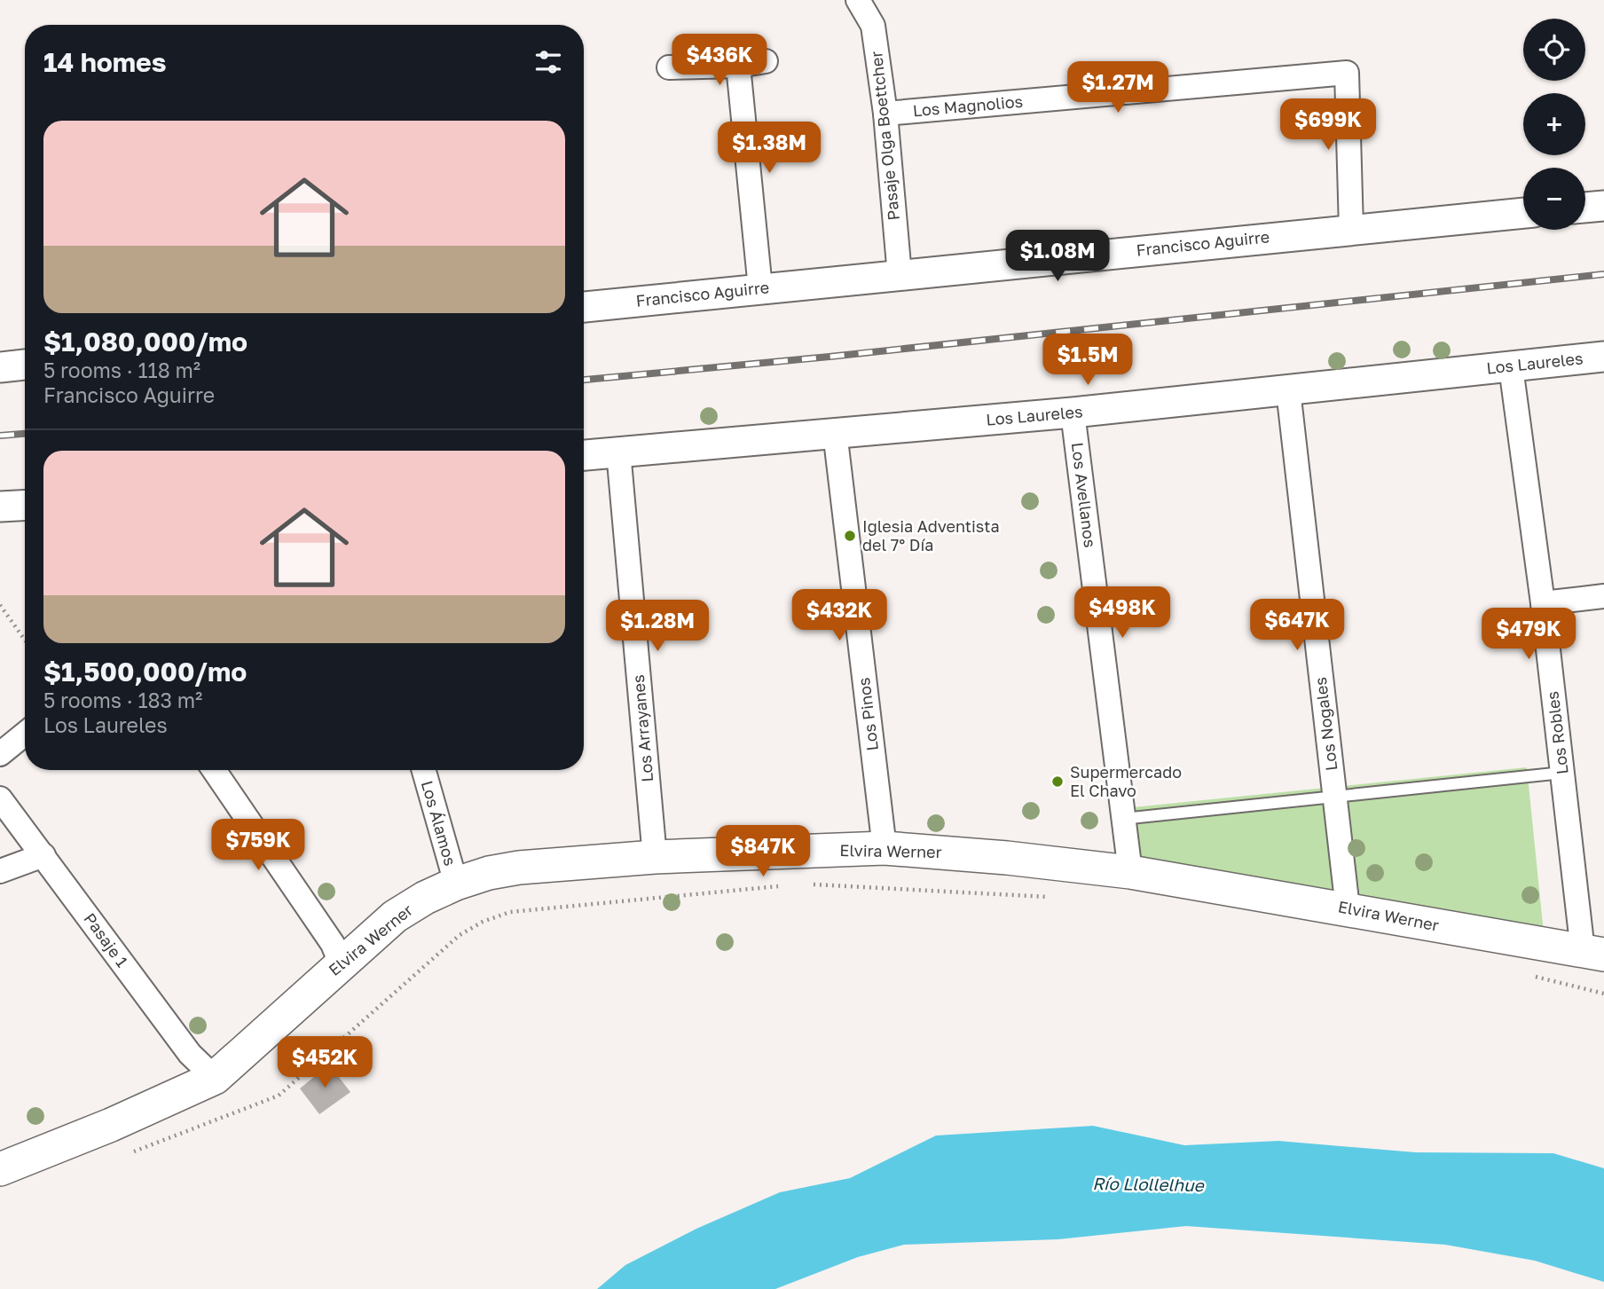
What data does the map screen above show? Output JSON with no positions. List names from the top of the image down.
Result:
{
  "streets": {
    "main road": ["Elvira Werner"],
    "street": [
      "Los Magnolios",
      "Pasaje Olga Boettcher",
      "Francisco Aguirre",
      "Los Laureles",
      "Los Avellanos",
      "Los Pinos",
      "Los Nogales",
      "Los Arrayanes",
      "Los Robles",
      "Los Álamos",
      "Pasaje 1"
    ]
  },
  "crossings": [
    ["Los Magnolios", "Pasaje Olga Boettcher"],
    ["Los Magnolios", "Francisco Aguirre"],
    ["Pasaje Olga Boettcher", "Francisco Aguirre"],
    ["Los Laureles", "Los Avellanos"],
    ["Los Laureles", "Los Pinos"],
    ["Los Laureles", "Los Nogales"],
    ["Los Laureles", "Los Arrayanes"],
    ["Los Laureles", "Los Robles"],
    ["Los Avellanos", "Elvira Werner"],
    ["Los Pinos", "Elvira Werner"],
    ["Los Nogales", "Elvira Werner"],
    ["Los Arrayanes", "Elvira Werner"],
    ["Los Robles", "Elvira Werner"],
    ["Los Álamos", "Elvira Werner"],
    ["Elvira Werner", "Pasaje 1"]
  ],
  "water": ["Río Llollelhue"],
  "places": ["Iglesia Adventista del 7° Día", "Supermercado El Chavo"],
  "page": {
    "map_buttons": ["+", "−"],
    "heading": "14 homes",
    "price": [
      "$436K",
      "$1.27M",
      "$699K",
      "$1.38M",
      "$1.08M",
      "$1.5M",
      "$498K",
      "$432K",
      "$647K",
      "$1.28M",
      "$479K",
      "$759K",
      "$847K",
      "$452K"
    ],
    "list": [
      {
        "name": "$1,080,000/mo",
        "note": "5 rooms · 118 m² · Francisco Aguirre"
      },
      {
        "name": "$1,500,000/mo",
        "note": "5 rooms · 183 m² · Los Laureles"
      }
    ]
  }
}
